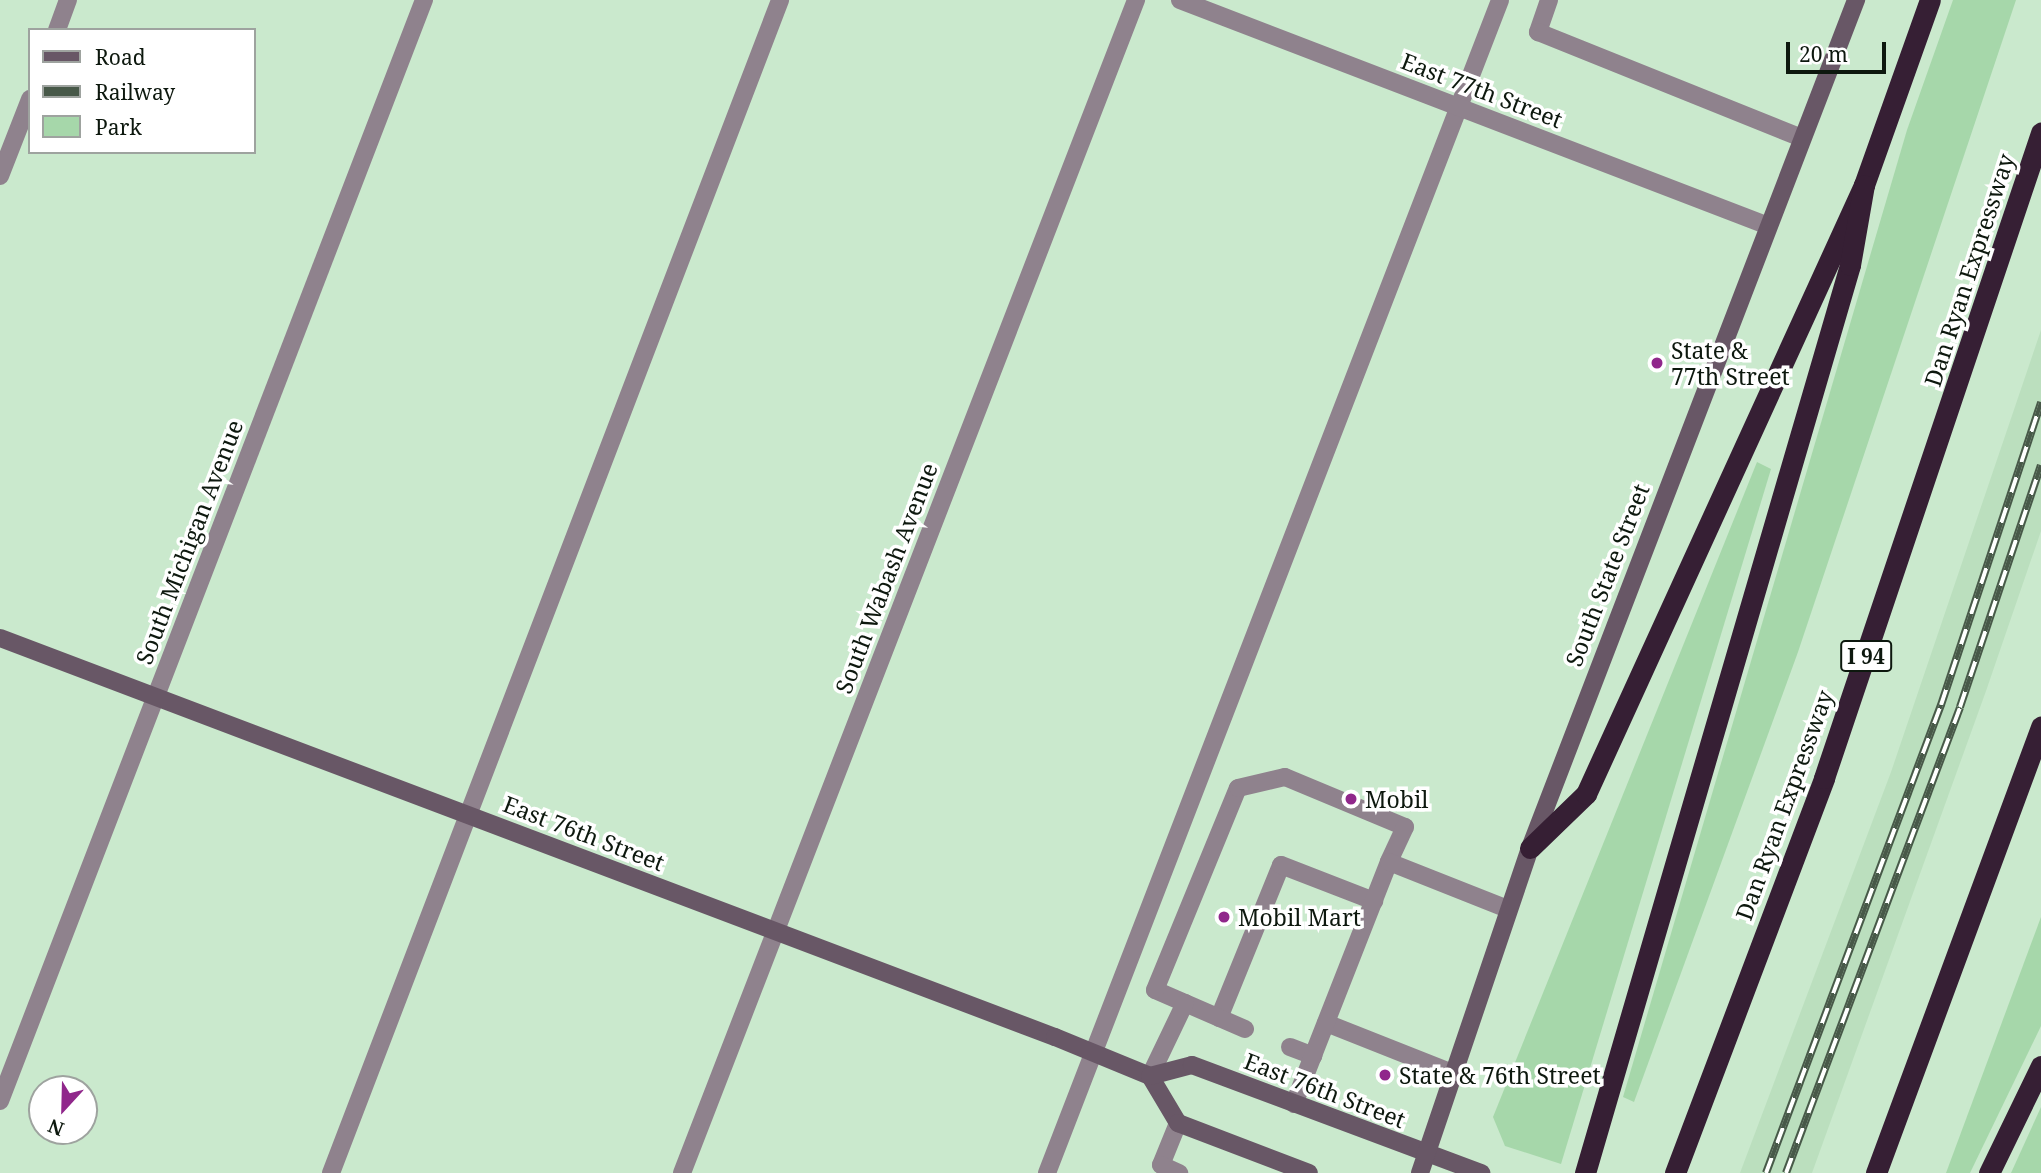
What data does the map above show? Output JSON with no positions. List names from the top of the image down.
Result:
{
  "streets": {
    "highway": ["Dan Ryan Expressway", "I 94"],
    "street": [
      "East 77th Street",
      "South Michigan Avenue",
      "South State Street",
      "South Wabash Avenue",
      "East 76th Street"
    ]
  },
  "crossings": [
    ["East 77th Street", "South State Street"],
    ["South Michigan Avenue", "East 76th Street"],
    ["South State Street", "East 76th Street"],
    ["South Wabash Avenue", "East 76th Street"]
  ],
  "places": [
    "State & 77th Street",
    "Mobil",
    "Mobil Mart",
    "State & 76th Street"
  ],
  "legend": ["Road", "Railway", "Park"],
  "scale_bar": "20 m",
  "north": "bottom"
}
